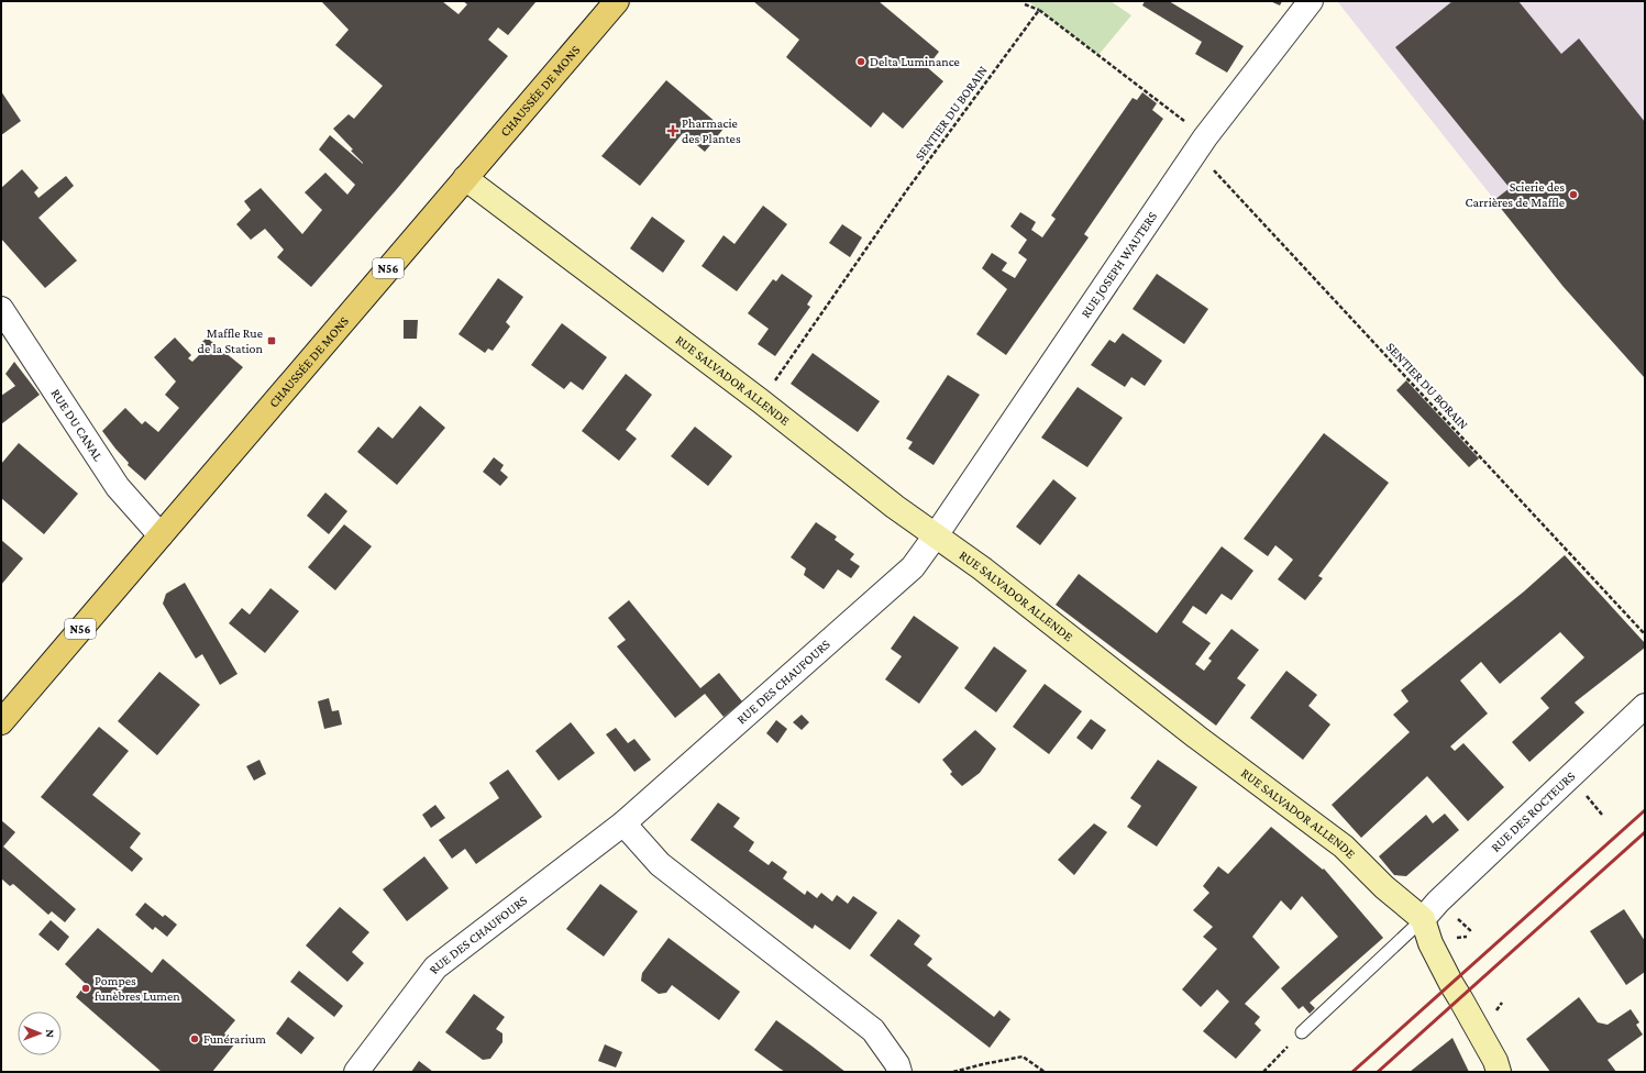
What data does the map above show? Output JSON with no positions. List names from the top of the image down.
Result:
{
  "streets": {
    "main road": ["CHAUSSÉE DE MONS", "N56"],
    "street": [
      "RUE JOSEPH WAUTERS",
      "RUE SALVADOR ALLENDE",
      "RUE DU CANAL",
      "RUE DES CHAUFOURS",
      "RUE DES ROCTEURS"
    ],
    "path": ["SENTIER DU BORAIN"]
  },
  "crossings": [
    ["CHAUSSÉE DE MONS", "RUE SALVADOR ALLENDE"],
    ["CHAUSSÉE DE MONS", "RUE DU CANAL"],
    ["SENTIER DU BORAIN", "RUE JOSEPH WAUTERS"],
    ["SENTIER DU BORAIN", "RUE SALVADOR ALLENDE"],
    ["RUE JOSEPH WAUTERS", "RUE SALVADOR ALLENDE"],
    ["RUE JOSEPH WAUTERS", "RUE DES CHAUFOURS"],
    ["RUE SALVADOR ALLENDE", "RUE DES CHAUFOURS"],
    ["RUE SALVADOR ALLENDE", "RUE DES ROCTEURS"]
  ],
  "places": {
    "other": [
      "Delta Luminance",
      "Scierie des Carrières de Maffle",
      "Pompes funèbres Lumen",
      "Funérarium"
    ],
    "health": ["Pharmacie des Plantes"],
    "transit": ["Maffle Rue de la Station"]
  },
  "north": "right"
}
